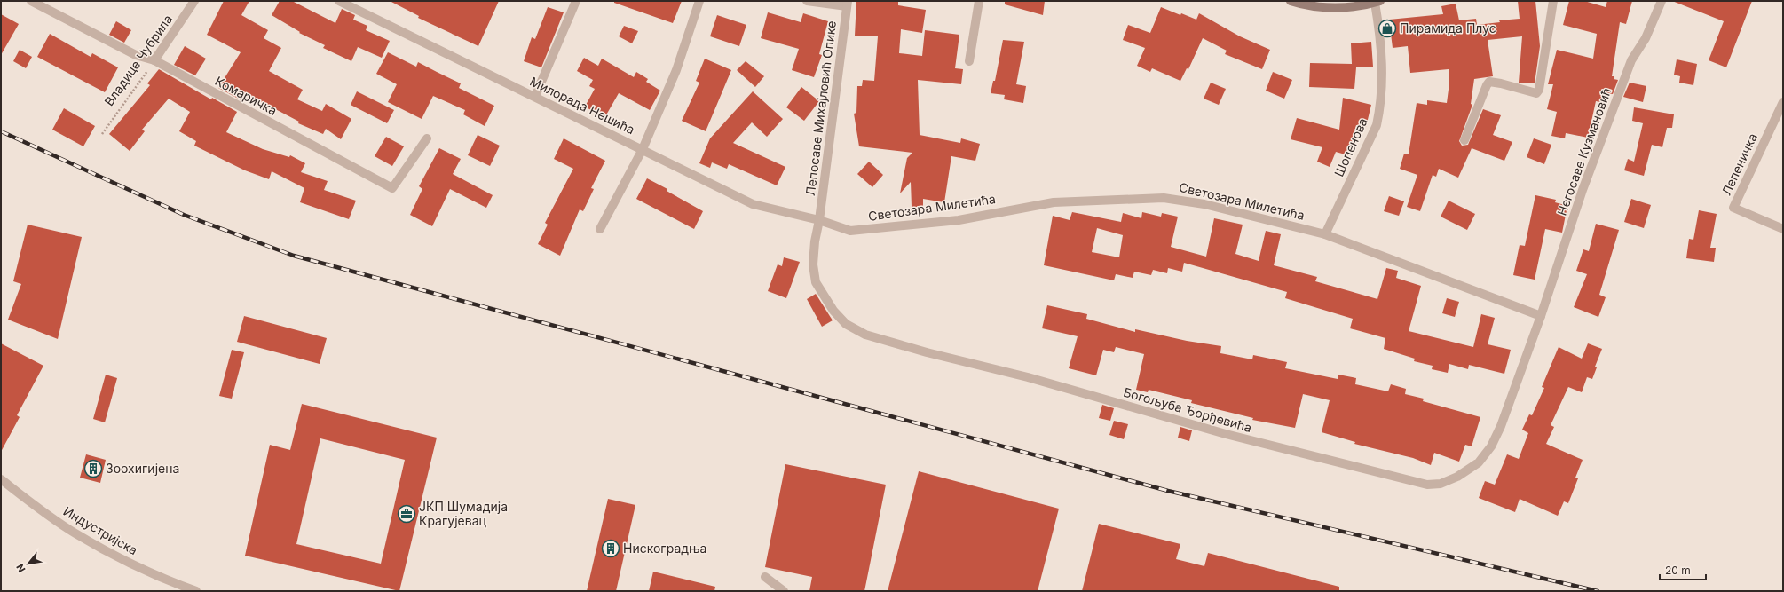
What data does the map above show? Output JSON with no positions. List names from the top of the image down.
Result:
{
  "streets": {
    "street": [
      "Владице Чубрила",
      "Комаричка",
      "Милорада Нешића",
      "Лепосаве Михајловић Опике",
      "Шопенова",
      "Негосаве Кузмановић",
      "Лепеничка",
      "Светозара Милетића",
      "Богољуба Ђорђевића",
      "Индустријска"
    ]
  },
  "crossings": [
    ["Владице Чубрила", "Комаричка"],
    ["Милорада Нешића", "Лепосаве Михајловић Опике"],
    ["Милорада Нешића", "Светозара Милетића"],
    ["Милорада Нешића", "Богољуба Ђорђевића"],
    ["Лепосаве Михајловић Опике", "Светозара Милетића"],
    ["Лепосаве Михајловић Опике", "Богољуба Ђорђевића"],
    ["Шопенова", "Светозара Милетића"],
    ["Негосаве Кузмановић", "Светозара Милетића"],
    ["Негосаве Кузмановић", "Богољуба Ђорђевића"],
    ["Светозара Милетића", "Богољуба Ђорђевића"]
  ],
  "places": {
    "shop": ["Пирамида Плус"],
    "building": ["Зоохигијена", "Нискоградња"],
    "office": ["ЈКП Шумадија Крагујевац"]
  },
  "scale_bar": "20 m",
  "north": "bottom left"
}
